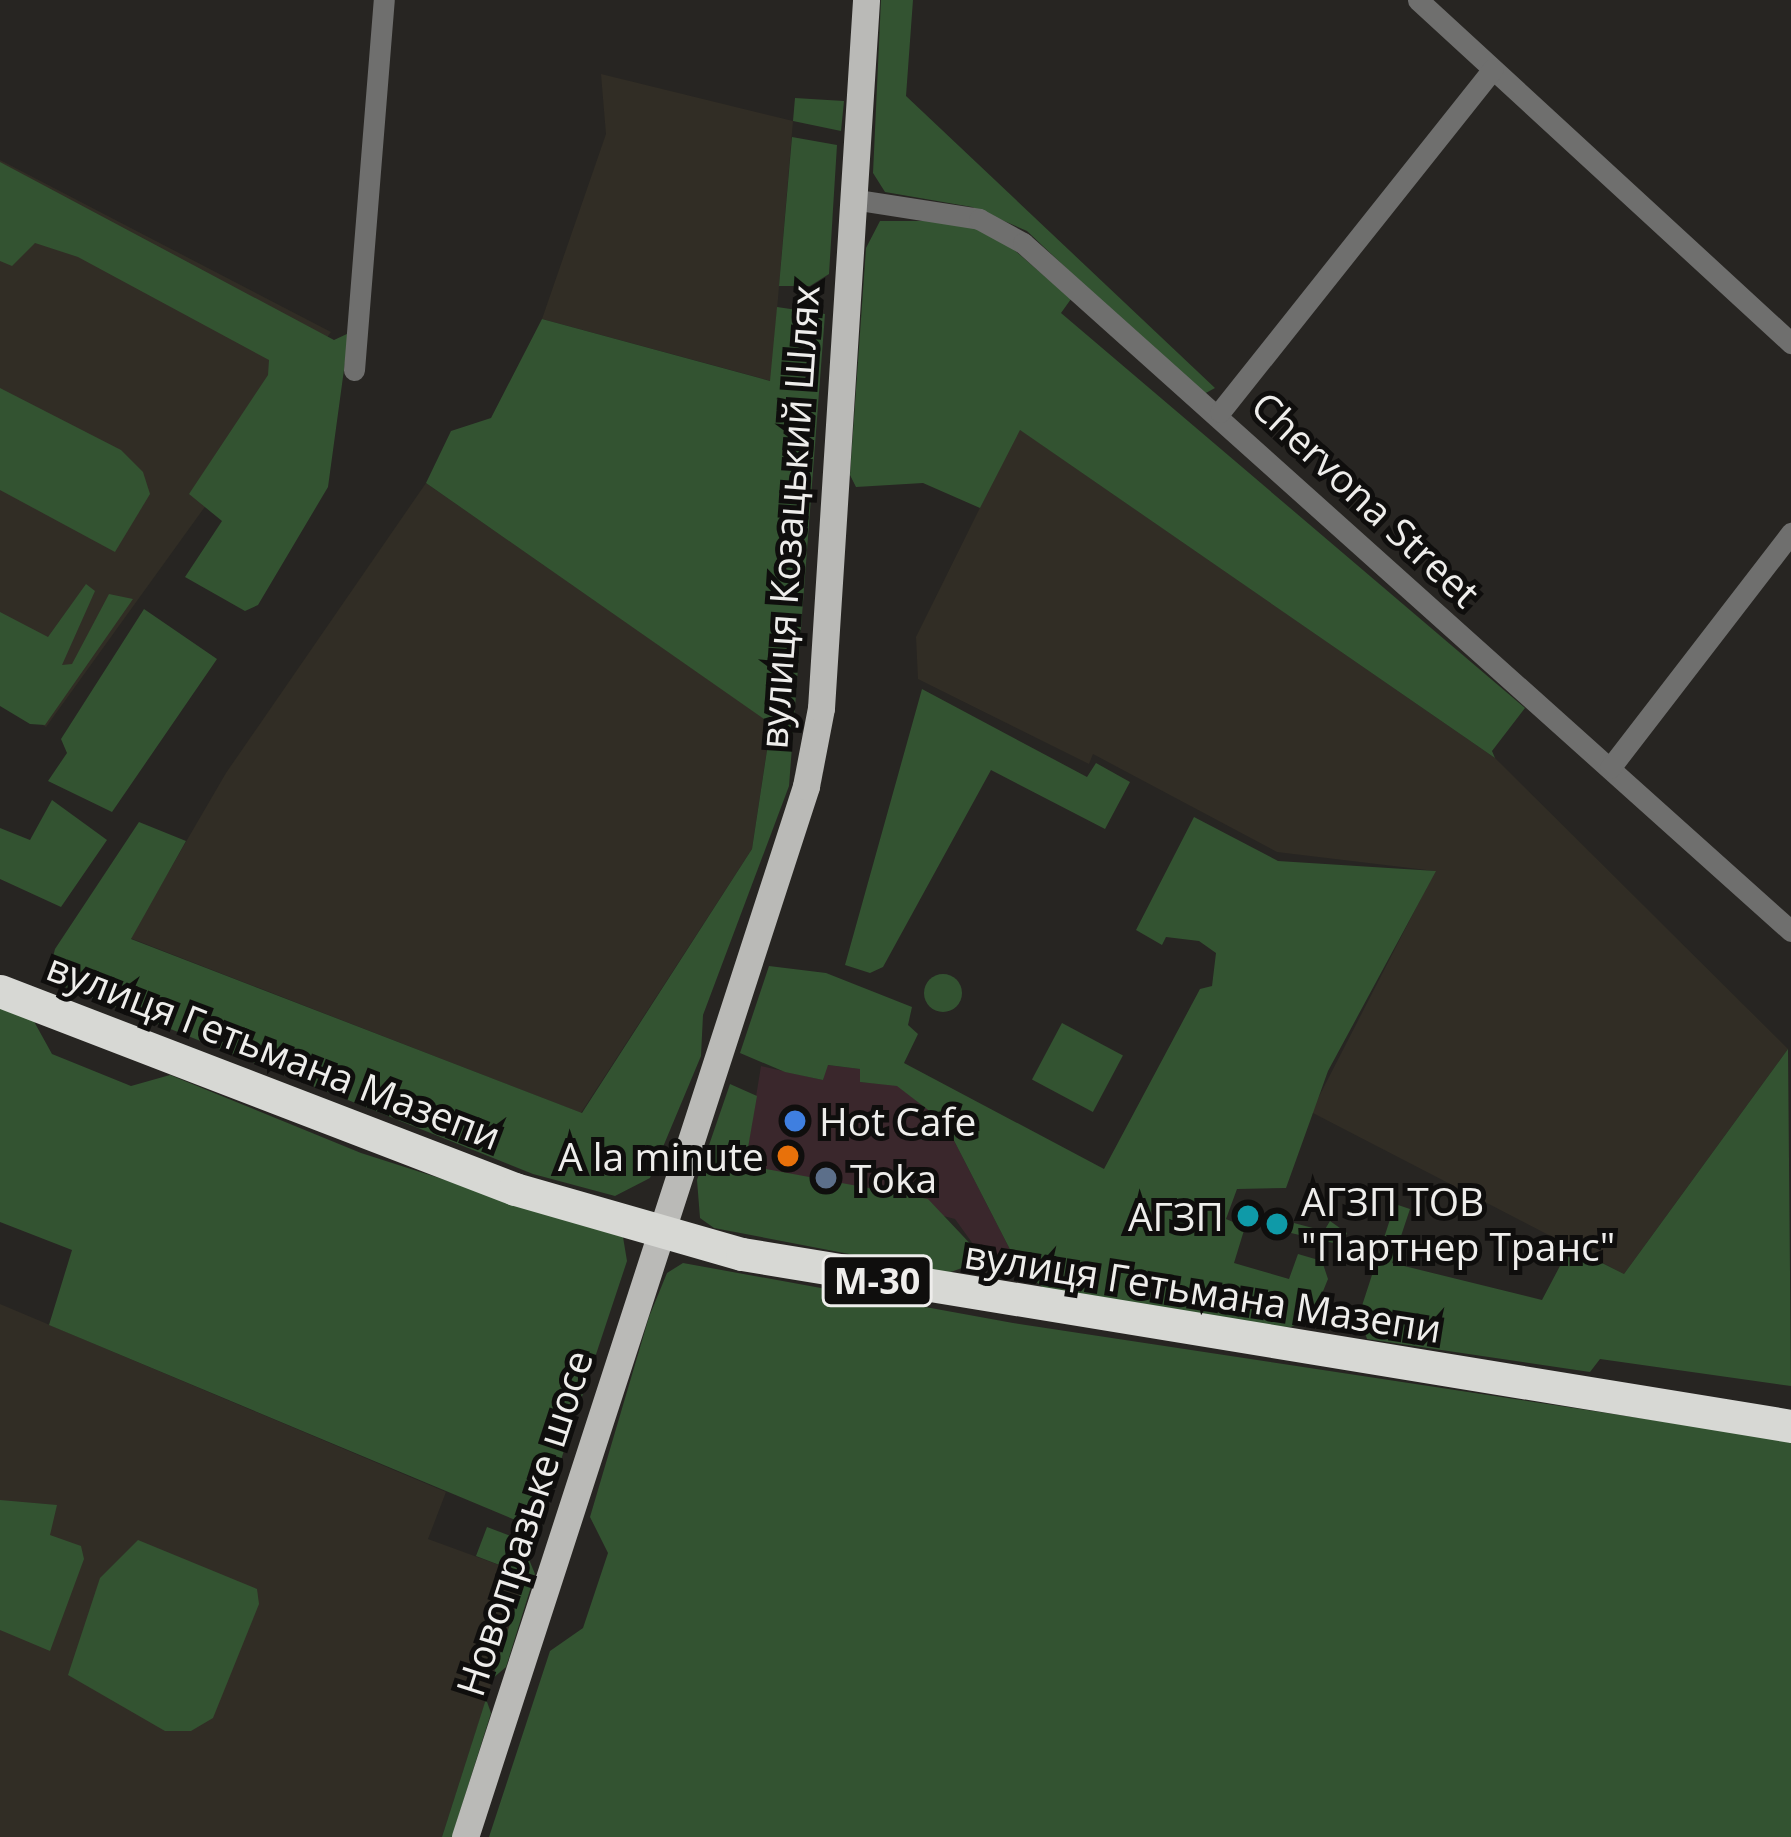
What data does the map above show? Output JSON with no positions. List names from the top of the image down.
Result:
{
  "streets": {
    "highway": ["вулиця Гетьмана Мазепи", "М-30"],
    "main road": ["вулиця Козацький Шлях", "Новопразьке шосе"],
    "street": ["Chervona Street"]
  },
  "crossings": [
    ["Chervona Street", "вулиця Козацький Шлях"],
    ["вулиця Козацький Шлях", "вулиця Гетьмана Мазепи"],
    ["вулиця Козацький Шлях", "Новопразьке шосе"],
    ["вулиця Гетьмана Мазепи", "Новопразьке шосе"]
  ],
  "places": [
    "Hot Cafe",
    "A la minute",
    "Toka",
    "АГЗП",
    "АГЗП ТОВ \"Партнер Транс\""
  ]
}
